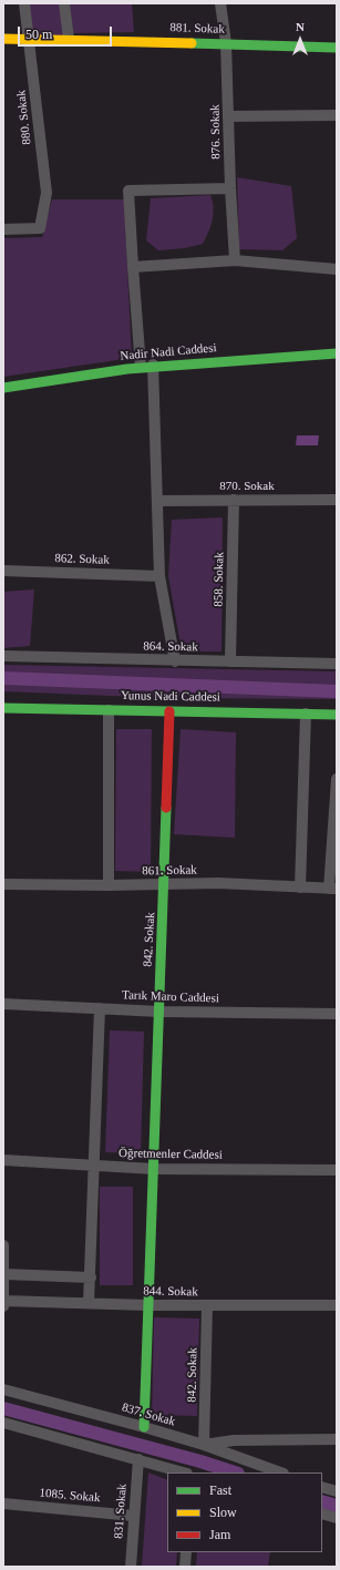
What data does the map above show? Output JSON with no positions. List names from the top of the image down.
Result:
{
  "streets": {
    "street": [
      "881. Sokak",
      "880. Sokak",
      "876. Sokak",
      "Nadir Nadi Caddesi",
      "870. Sokak",
      "862. Sokak",
      "858. Sokak",
      "864. Sokak",
      "Yunus Nadi Caddesi",
      "861. Sokak",
      "842. Sokak",
      "Tarık Maro Caddesi",
      "Öğretmenler Caddesi",
      "844. Sokak",
      "837. Sokak",
      "1085. Sokak",
      "831. Sokak"
    ]
  },
  "crossings": [
    ["881. Sokak", "880. Sokak"],
    ["881. Sokak", "876. Sokak"],
    ["870. Sokak", "858. Sokak"],
    ["858. Sokak", "864. Sokak"],
    ["Yunus Nadi Caddesi", "842. Sokak"],
    ["861. Sokak", "842. Sokak"],
    ["842. Sokak", "Tarık Maro Caddesi"],
    ["842. Sokak", "Öğretmenler Caddesi"],
    ["842. Sokak", "844. Sokak"],
    ["842. Sokak", "837. Sokak"],
    ["1085. Sokak", "831. Sokak"]
  ],
  "legend": ["Fast", "Slow", "Jam"],
  "scale_bar": "50 m",
  "north": "top"
}
